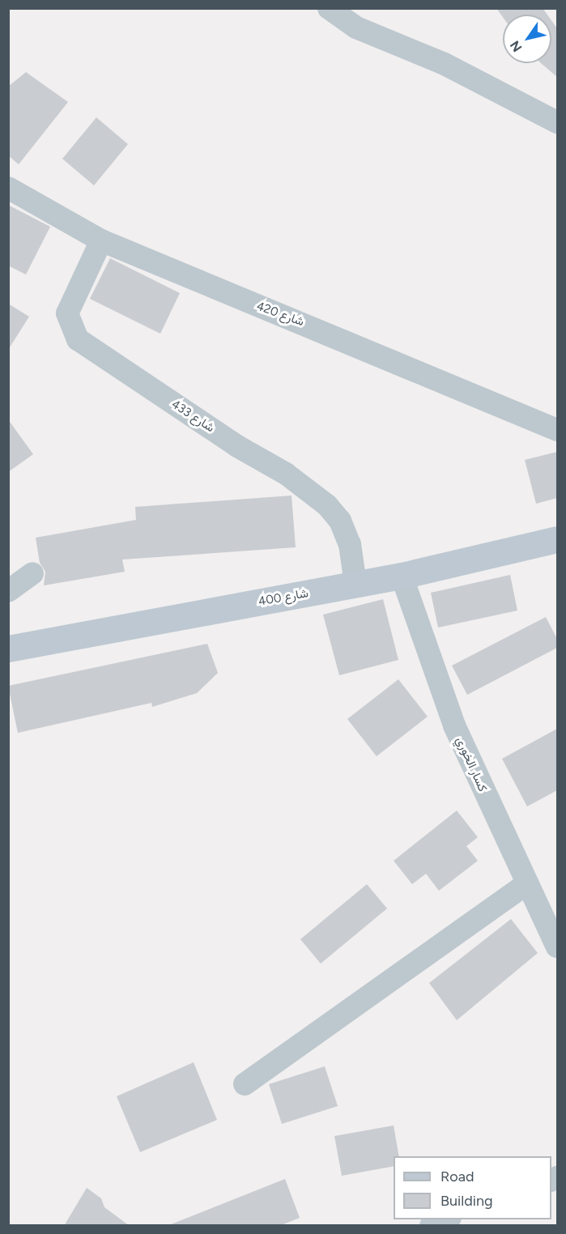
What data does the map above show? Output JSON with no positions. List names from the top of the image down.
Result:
{
  "streets": {
    "main road": ["شارع 400"],
    "street": ["شارع 420", "شارع 433", "كسار الخوري"]
  },
  "crossings": [
    ["شارع 420", "شارع 433"],
    ["شارع 433", "شارع 400"],
    ["شارع 400", "كسار الخوري"]
  ],
  "legend": ["Road", "Building"],
  "north": "bottom left"
}
